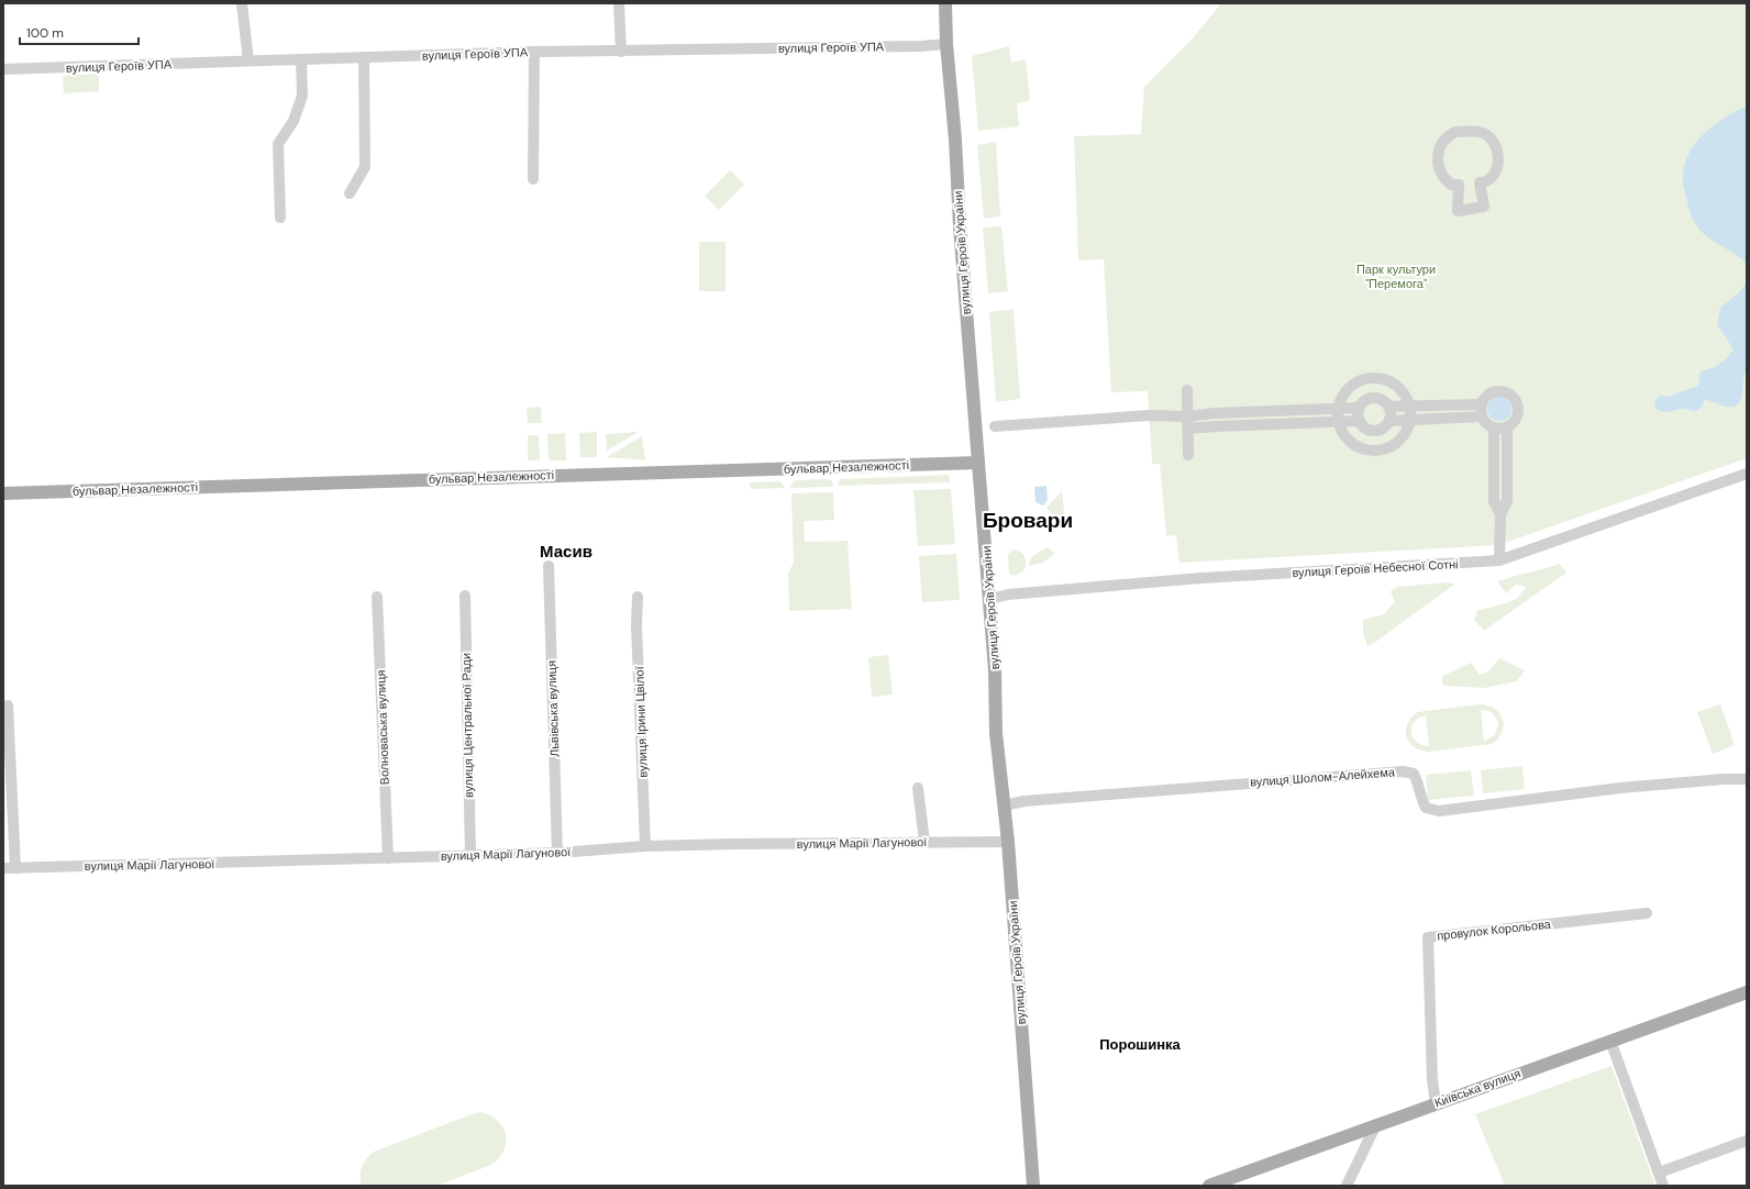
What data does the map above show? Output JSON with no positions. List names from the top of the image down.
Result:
{
  "streets": {
    "main road": ["вулиця Героїв України", "бульвар Незалежності", "Київська вулиця"],
    "street": [
      "вулиця Героїв УПА",
      "вулиця Героїв Небесної Сотні",
      "Львівська вулиця",
      "вулиця Ірини Цвілої",
      "вулиця Центральної Ради",
      "Волноваська вулиця",
      "вулиця Шолом-Алейхема",
      "вулиця Марії Лагунової",
      "провулок Корольова"
    ]
  },
  "crossings": [
    ["вулиця Героїв УПА", "вулиця Героїв України"],
    ["вулиця Героїв України", "бульвар Незалежності"],
    ["вулиця Героїв України", "вулиця Героїв Небесної Сотні"],
    ["вулиця Героїв України", "вулиця Шолом-Алейхема"],
    ["вулиця Героїв України", "вулиця Марії Лагунової"],
    ["Львівська вулиця", "вулиця Марії Лагунової"],
    ["вулиця Ірини Цвілої", "вулиця Марії Лагунової"],
    ["вулиця Центральної Ради", "вулиця Марії Лагунової"],
    ["Волноваська вулиця", "вулиця Марії Лагунової"],
    ["провулок Корольова", "Київська вулиця"]
  ],
  "districts": ["Бровари", "Масив", "Порошинка"],
  "parks": ["Парк культури \"Перемога\""],
  "scale_bar": "100 m"
}
